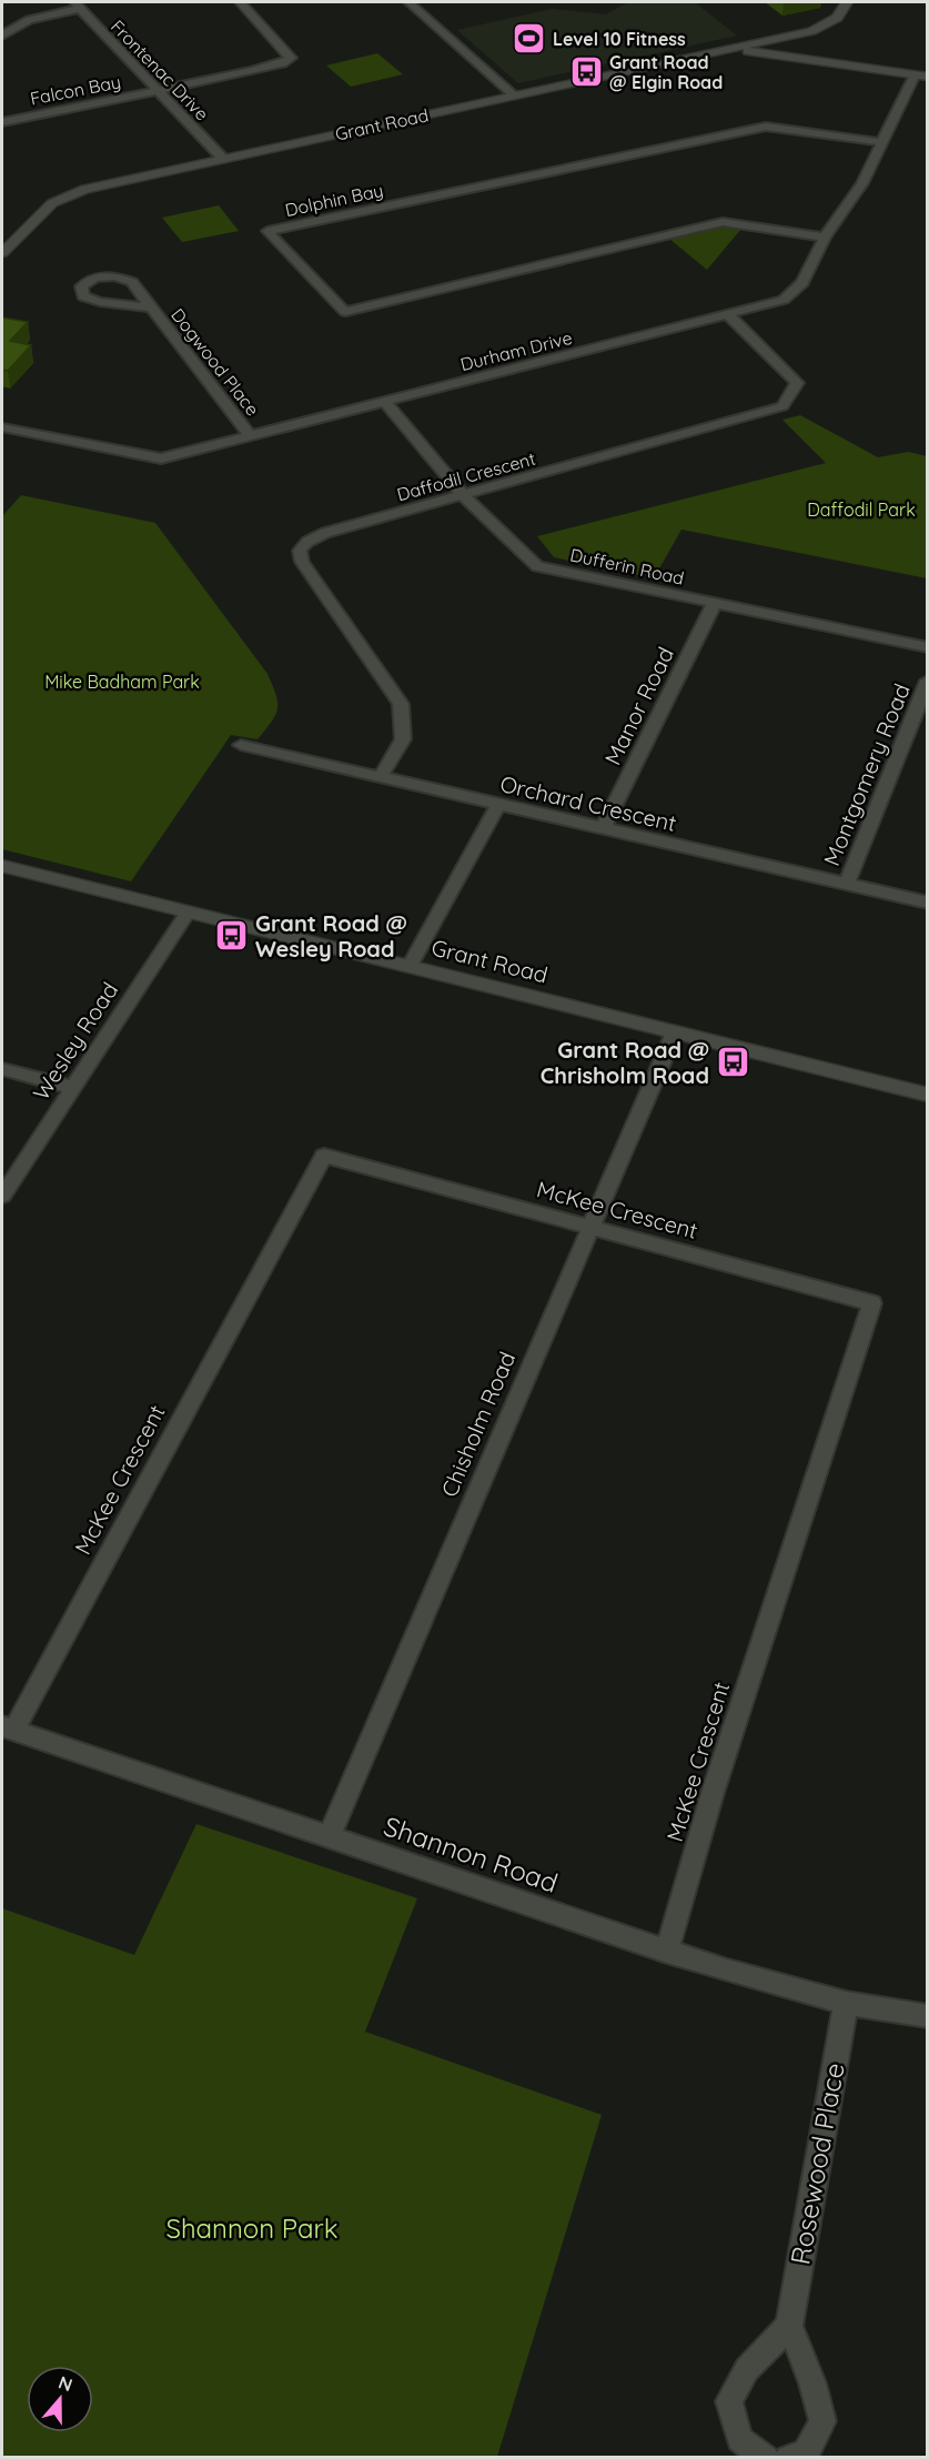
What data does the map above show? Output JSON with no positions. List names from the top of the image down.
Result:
{
  "streets": {
    "street": [
      "Frontenac Drive",
      "Falcon Bay",
      "Grant Road",
      "Dolphin Bay",
      "Durham Drive",
      "Dogwood Place",
      "Daffodil Crescent",
      "Dufferin Road",
      "Manor Road",
      "Montgomery Road",
      "Orchard Crescent",
      "Wesley Road",
      "McKee Crescent",
      "Chisholm Road",
      "Shannon Road",
      "Rosewood Place"
    ]
  },
  "crossings": [
    ["Frontenac Drive", "Falcon Bay"],
    ["Frontenac Drive", "Grant Road"],
    ["Grant Road", "Wesley Road"],
    ["Grant Road", "Chisholm Road"],
    ["Dolphin Bay", "Durham Drive"],
    ["Durham Drive", "Dogwood Place"],
    ["Durham Drive", "Daffodil Crescent"],
    ["Durham Drive", "Dufferin Road"],
    ["Daffodil Crescent", "Dufferin Road"],
    ["Daffodil Crescent", "Orchard Crescent"],
    ["Dufferin Road", "Manor Road"],
    ["Manor Road", "Orchard Crescent"],
    ["Montgomery Road", "Orchard Crescent"],
    ["McKee Crescent", "Chisholm Road"],
    ["McKee Crescent", "Shannon Road"],
    ["Chisholm Road", "Shannon Road"],
    ["Shannon Road", "Rosewood Place"]
  ],
  "parks": ["Daffodil Park", "Mike Badham Park", "Shannon Park"],
  "places": {
    "sports": ["Level 10 Fitness"],
    "bus stop": ["Grant Road @ Elgin Road", "Grant Road @ Wesley Road", "Grant Road @ Chrisholm Road"]
  },
  "north": "top"
}
